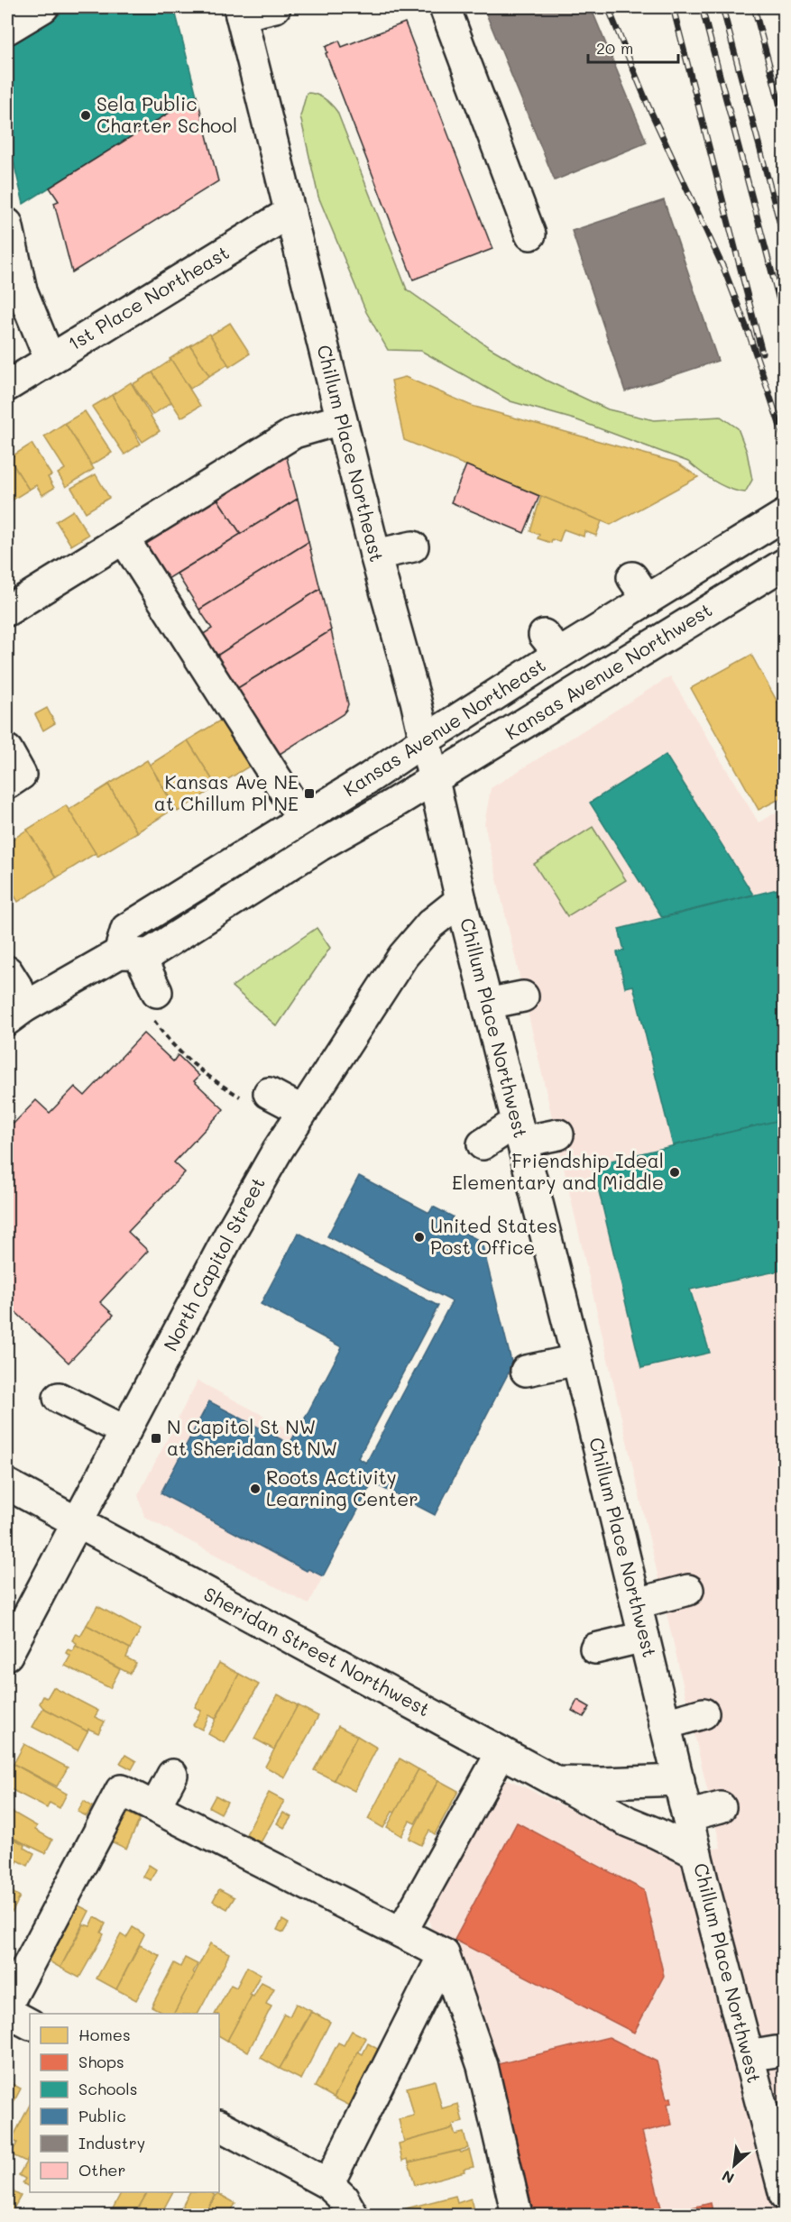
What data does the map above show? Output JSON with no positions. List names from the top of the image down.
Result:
{
  "streets": {
    "street": [
      "1st Place Northeast",
      "Chillum Place Northeast",
      "Kansas Avenue Northwest",
      "Kansas Avenue Northeast",
      "Chillum Place Northwest",
      "North Capitol Street",
      "Sheridan Street Northwest"
    ]
  },
  "crossings": [
    ["1st Place Northeast", "Chillum Place Northeast"],
    ["Chillum Place Northeast", "Kansas Avenue Northwest"],
    ["Chillum Place Northeast", "Kansas Avenue Northeast"],
    ["Chillum Place Northeast", "Chillum Place Northwest"],
    ["Chillum Place Northeast", "North Capitol Street"],
    ["Kansas Avenue Northwest", "Kansas Avenue Northeast"],
    ["Chillum Place Northwest", "North Capitol Street"],
    ["Chillum Place Northwest", "Sheridan Street Northwest"],
    ["North Capitol Street", "Sheridan Street Northwest"]
  ],
  "places": {
    "other": [
      "Sela Public Charter School",
      "Friendship Ideal Elementary and Middle",
      "United States Post Office",
      "Roots Activity Learning Center"
    ],
    "transit": ["Kansas Ave NE at Chillum Pl NE", "N Capitol St NW at Sheridan St NW"]
  },
  "legend": [
    "Homes",
    "Shops",
    "Schools",
    "Public",
    "Industry",
    "Other"
  ],
  "scale_bar": "20 m",
  "north": "bottom left"
}
